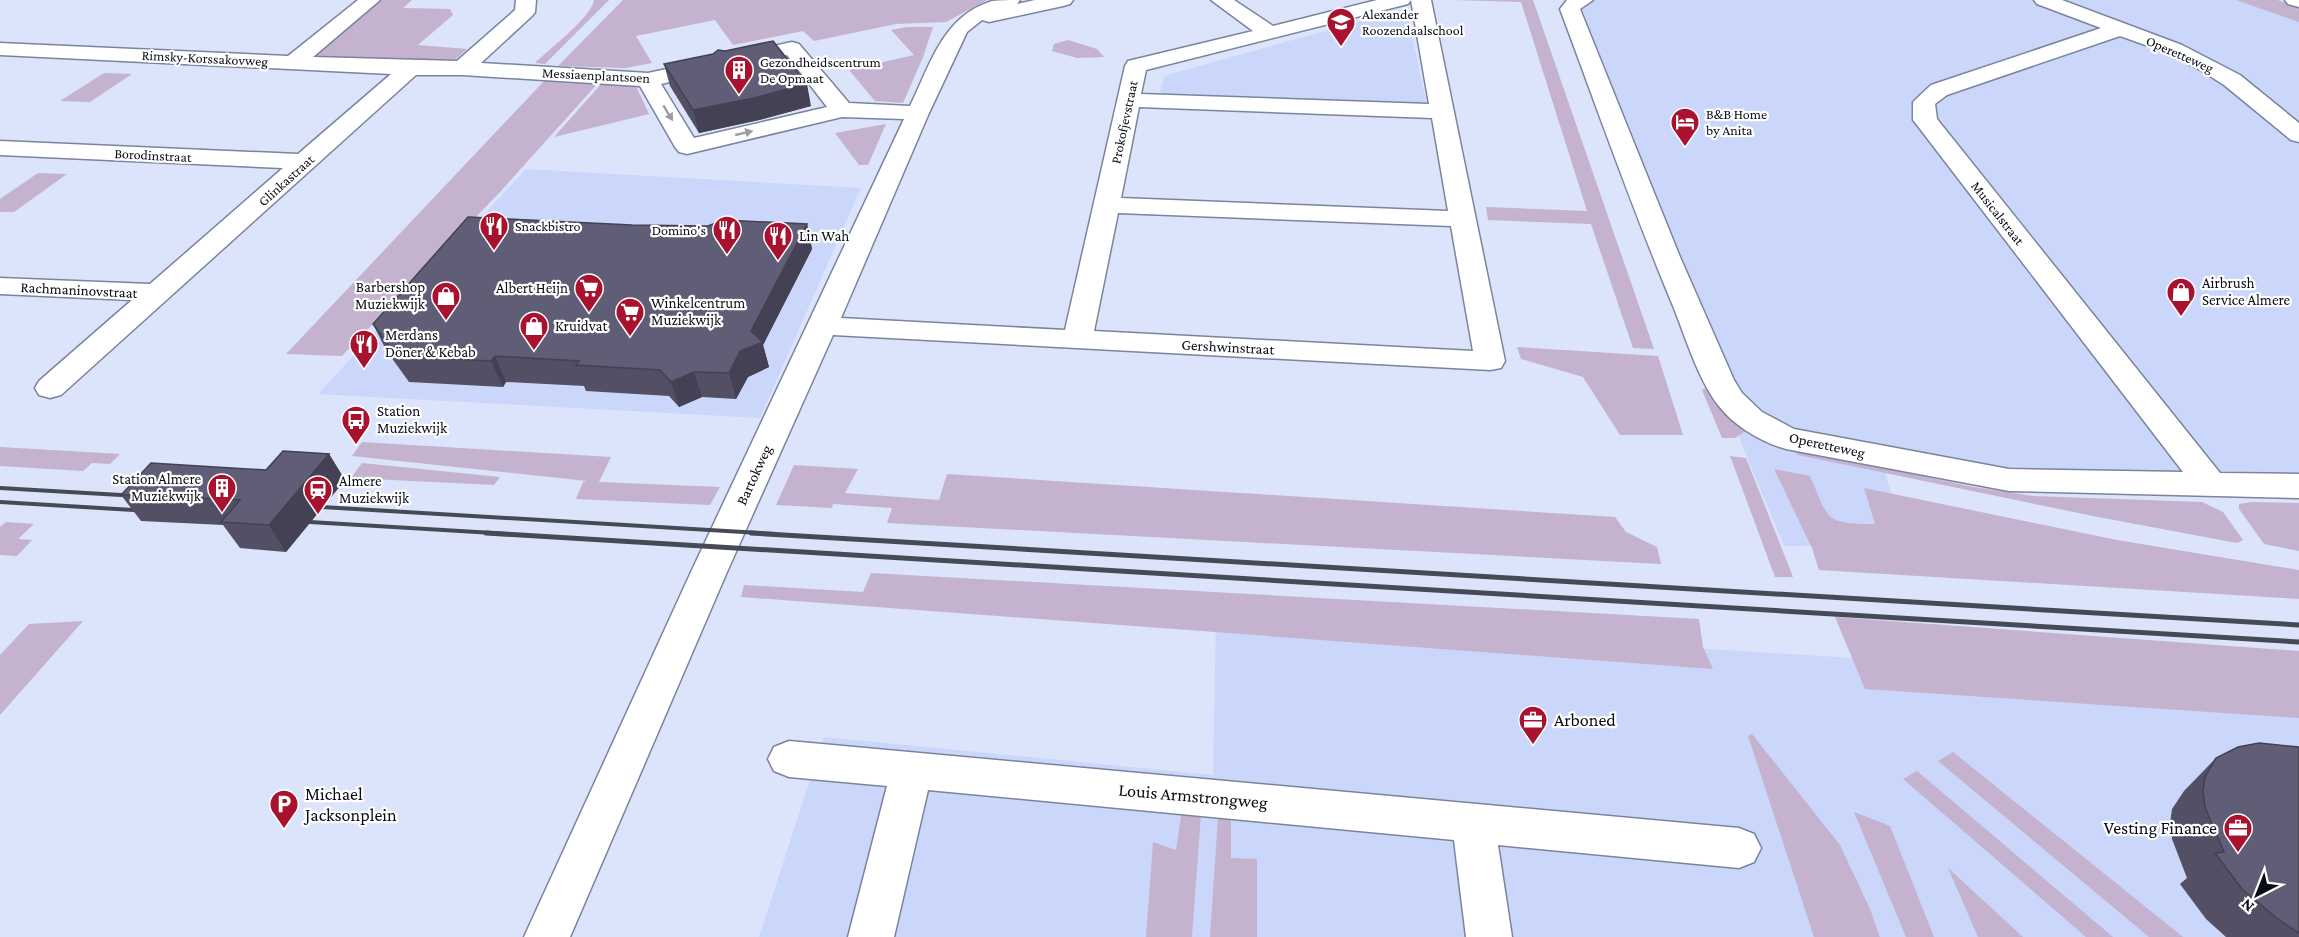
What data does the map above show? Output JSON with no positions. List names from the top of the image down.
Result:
{
  "streets": {
    "street": [
      "Operetteweg",
      "Rimsky-Korssakovweg",
      "Messiaenplantsoen",
      "Prokofjevstraat",
      "Borodinstraat",
      "Glinkastraat",
      "Musicalstraat",
      "Rachmaninovstraat",
      "Gershwinstraat",
      "Bartokweg",
      "Louis Armstrongweg"
    ]
  },
  "crossings": [
    ["Operetteweg", "Musicalstraat"],
    ["Rimsky-Korssakovweg", "Glinkastraat"],
    ["Prokofjevstraat", "Gershwinstraat"],
    ["Borodinstraat", "Glinkastraat"],
    ["Glinkastraat", "Rachmaninovstraat"],
    ["Gershwinstraat", "Bartokweg"]
  ],
  "places": {
    "school or university": ["Alexander Roozendaalschool"],
    "building": ["Gezondheidscentrum De Opmaat", "Station Almere Muziekwijk"],
    "hotel": ["B&B Home by Anita"],
    "restaurant": [
      "Snackbistro",
      "Domino's",
      "Lin Wah",
      "Merdans Döner & Kebab"
    ],
    "supermarket": ["Albert Heijn", "Winkelcentrum Muziekwijk"],
    "shop": ["Airbrush Service Almere", "Barbershop Muziekwijk", "Kruidvat"],
    "bus stop": ["Station Muziekwijk"],
    "station": ["Almere Muziekwijk"],
    "office": ["Arboned", "Vesting Finance"],
    "parking": ["Michael Jacksonplein"]
  },
  "north": "bottom left"
}
